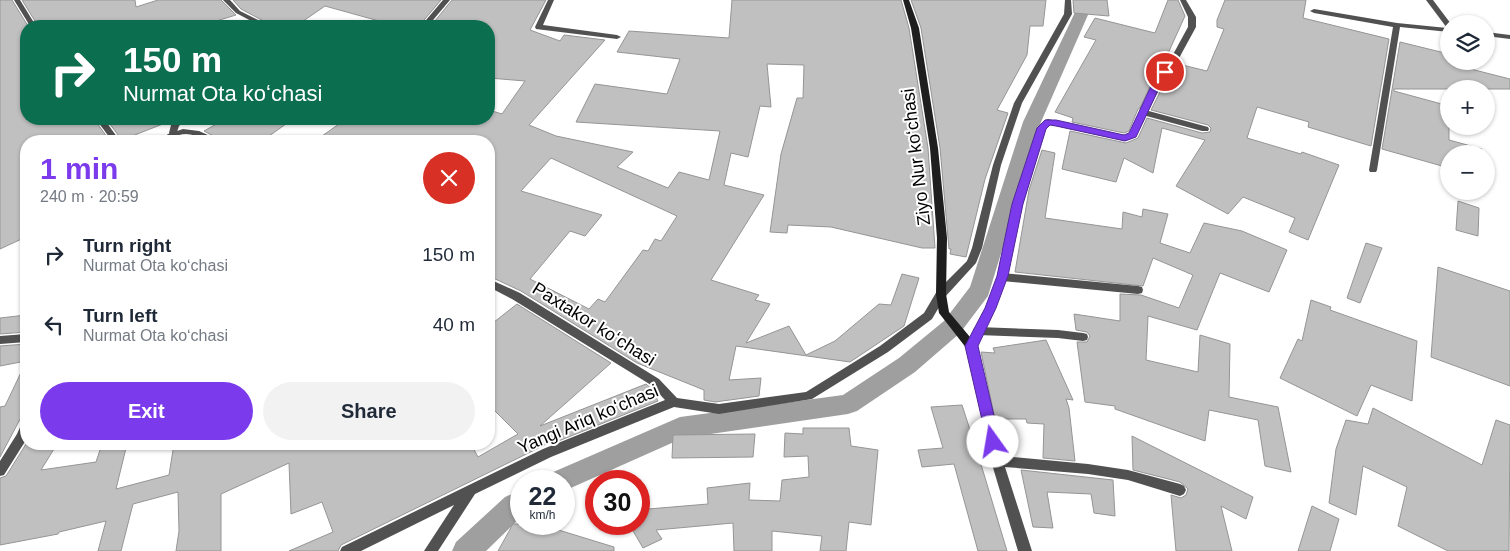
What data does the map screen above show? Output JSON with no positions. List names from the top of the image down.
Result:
{
  "streets": {
    "street": ["Ziyo Nur koʻchasi", "Paxtakor koʻchasi", "Yangi Ariq koʻchasi"]
  },
  "crossings": [
    ["Ziyo Nur koʻchasi", "Yangi Ariq koʻchasi"],
    ["Paxtakor koʻchasi", "Yangi Ariq koʻchasi"]
  ],
  "page": {
    "map_buttons": ["+", "−"],
    "turn": ["150 m", "Nurmat Ota koʻchasi"],
    "heading": ["1 min", "240 m · 20:59"],
    "list": [
      {
        "name": "Turn right",
        "note": "Nurmat Ota koʻchasi",
        "value": "150 m"
      },
      {
        "name": "Turn left",
        "note": "Nurmat Ota koʻchasi",
        "value": "40 m"
      }
    ],
    "buttons": ["Exit", "Share"],
    "speed": "22 km/h",
    "limit": "30"
  }
}
